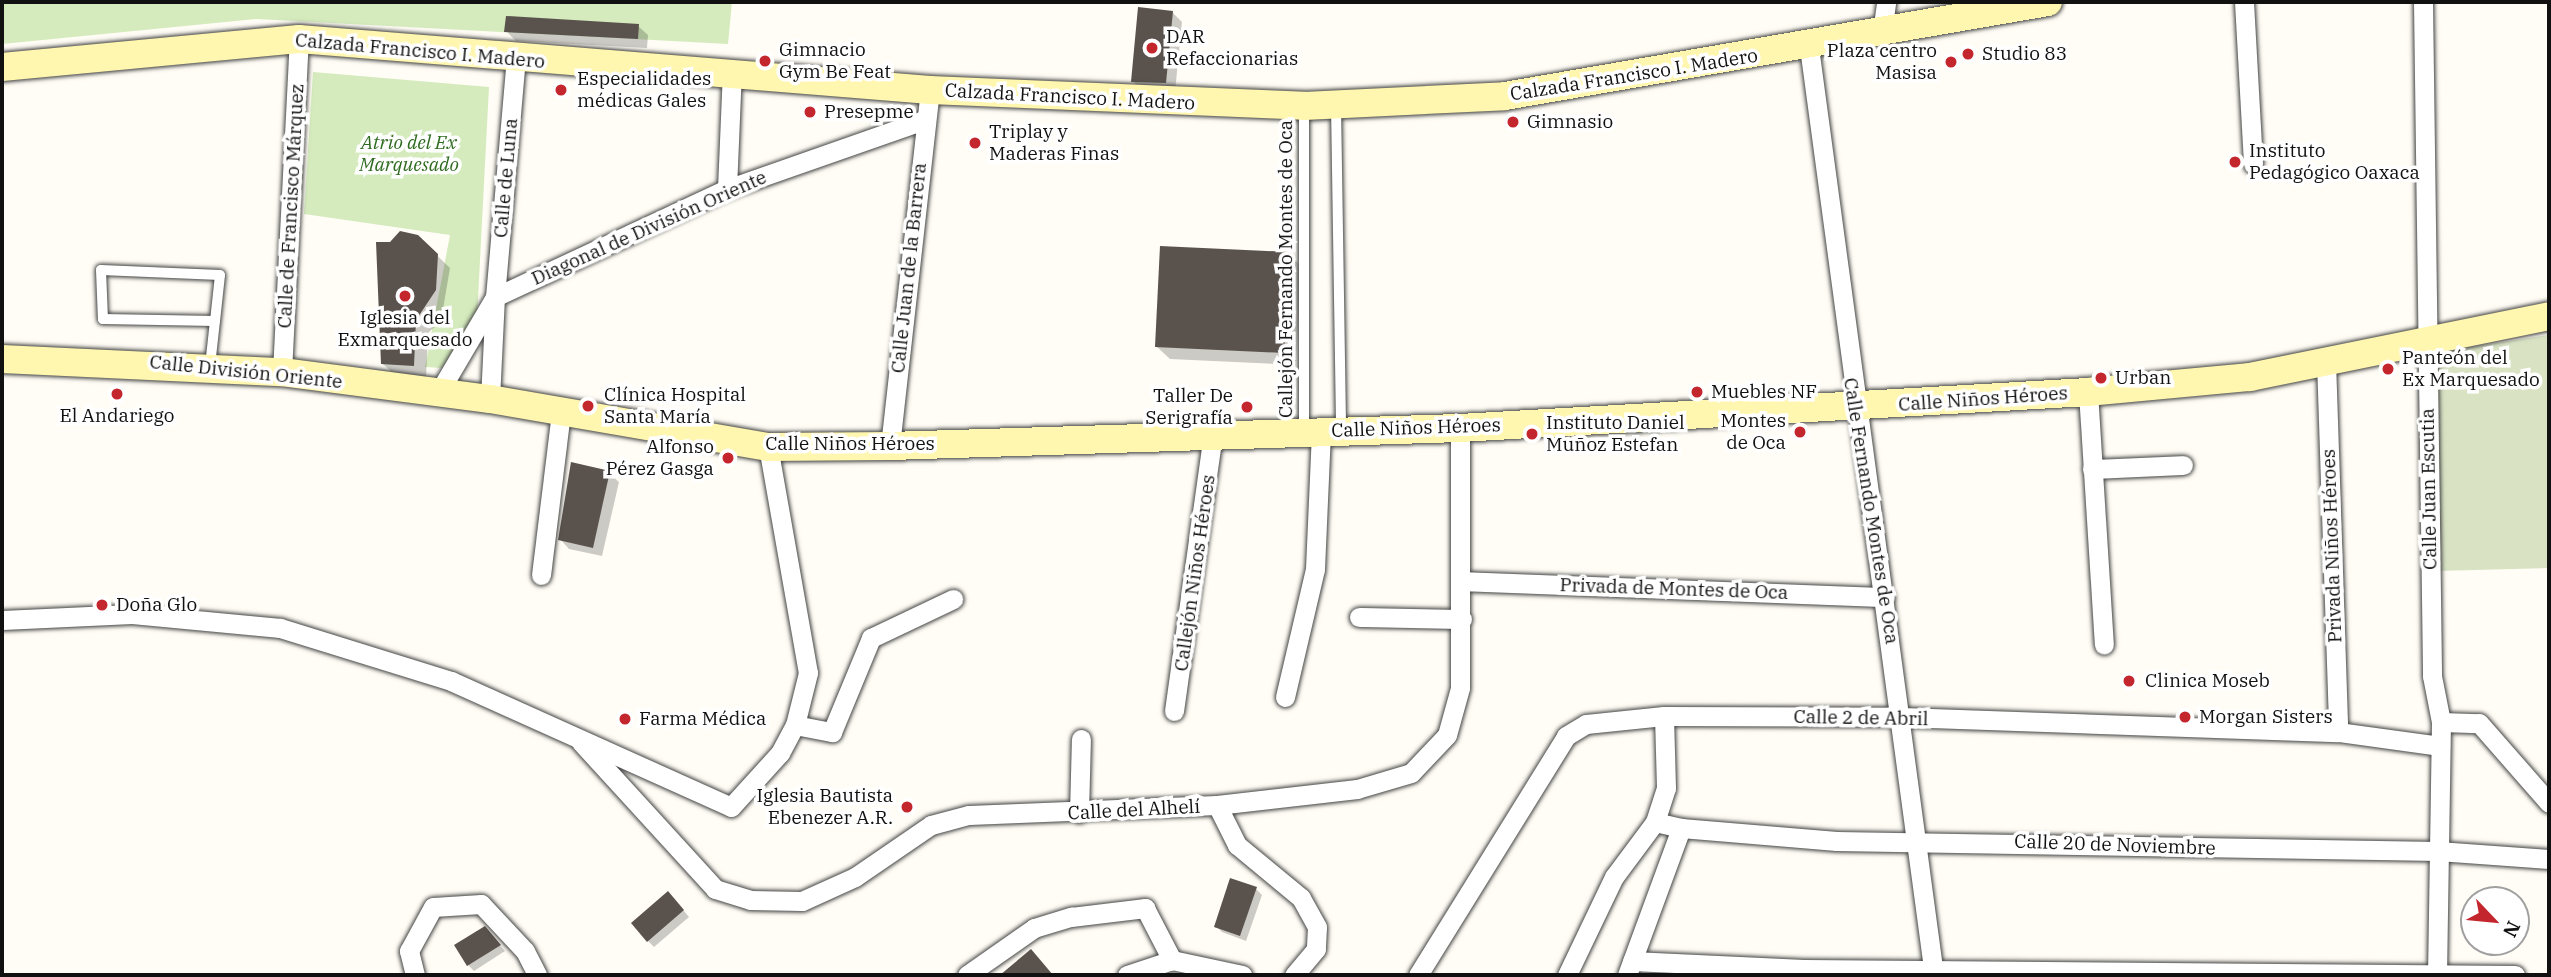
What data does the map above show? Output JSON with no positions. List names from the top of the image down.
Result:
{
  "streets": {
    "main road": ["Calzada Francisco I. Madero", "Calle División Oriente", "Calle Niños Héroes"],
    "street": [
      "Calle de Luna",
      "Calle de Francisco Márquez",
      "Diagonal de División Oriente",
      "Calle Juan de la Barrera",
      "Calle Juan Escutia",
      "Calle Fernando Montes de Oca",
      "Privada Niños Héroes",
      "Callejón Niños Héroes",
      "Privada de Montes de Oca",
      "Calle 2 de Abril",
      "Calle del Alhelí",
      "Calle 20 de Noviembre"
    ],
    "lane": ["Callejón Fernando Montes de Oca"]
  },
  "crossings": [
    ["Calzada Francisco I. Madero", "Calle de Luna"],
    ["Calzada Francisco I. Madero", "Calle de Francisco Márquez"],
    ["Calzada Francisco I. Madero", "Calle Juan de la Barrera"],
    ["Calzada Francisco I. Madero", "Callejón Fernando Montes de Oca"],
    ["Calzada Francisco I. Madero", "Calle Fernando Montes de Oca"],
    ["Calle de Luna", "Diagonal de División Oriente"],
    ["Calle de Luna", "Calle División Oriente"],
    ["Calle de Luna", "Calle Niños Héroes"],
    ["Calle de Francisco Márquez", "Calle División Oriente"],
    ["Diagonal de División Oriente", "Calle Juan de la Barrera"],
    ["Calle Juan de la Barrera", "Calle Niños Héroes"],
    ["Callejón Fernando Montes de Oca", "Calle Niños Héroes"],
    ["Calle División Oriente", "Calle Niños Héroes"],
    ["Calle Niños Héroes", "Calle Juan Escutia"],
    ["Calle Niños Héroes", "Calle Fernando Montes de Oca"],
    ["Calle Niños Héroes", "Privada Niños Héroes"],
    ["Calle Niños Héroes", "Callejón Niños Héroes"],
    ["Calle Niños Héroes", "Calle del Alhelí"],
    ["Calle Juan Escutia", "Calle 2 de Abril"],
    ["Calle Juan Escutia", "Calle 20 de Noviembre"],
    ["Calle Fernando Montes de Oca", "Privada de Montes de Oca"],
    ["Calle Fernando Montes de Oca", "Calle 2 de Abril"],
    ["Calle Fernando Montes de Oca", "Calle 20 de Noviembre"],
    ["Privada Niños Héroes", "Calle 2 de Abril"],
    ["Privada de Montes de Oca", "Calle del Alhelí"]
  ],
  "parks": ["Atrio del Ex Marquesado"],
  "places": [
    "DAR Refaccionarias",
    "Studio 83",
    "Gimnacio Gym Be Feat",
    "Plaza centro Masisa",
    "Especialidades médicas Gales",
    "Presepme",
    "Gimnasio",
    "Triplay y Maderas Finas",
    "Instituto Pedagógico Oaxaca",
    "Iglesia del Exmarquesado",
    "Panteón del Ex Marquesado",
    "Urban",
    "Muebles NF",
    "El Andariego",
    "Clínica Hospital Santa María",
    "Taller De Serigrafía",
    "Montes de Oca",
    "Instituto Daniel Muñoz Estefan",
    "Alfonso Pérez Gasga",
    "Doña Glo",
    "Clinica Moseb",
    "Morgan Sisters",
    "Farma Médica",
    "Iglesia Bautista Ebenezer A.R."
  ],
  "north": "bottom right"
}
